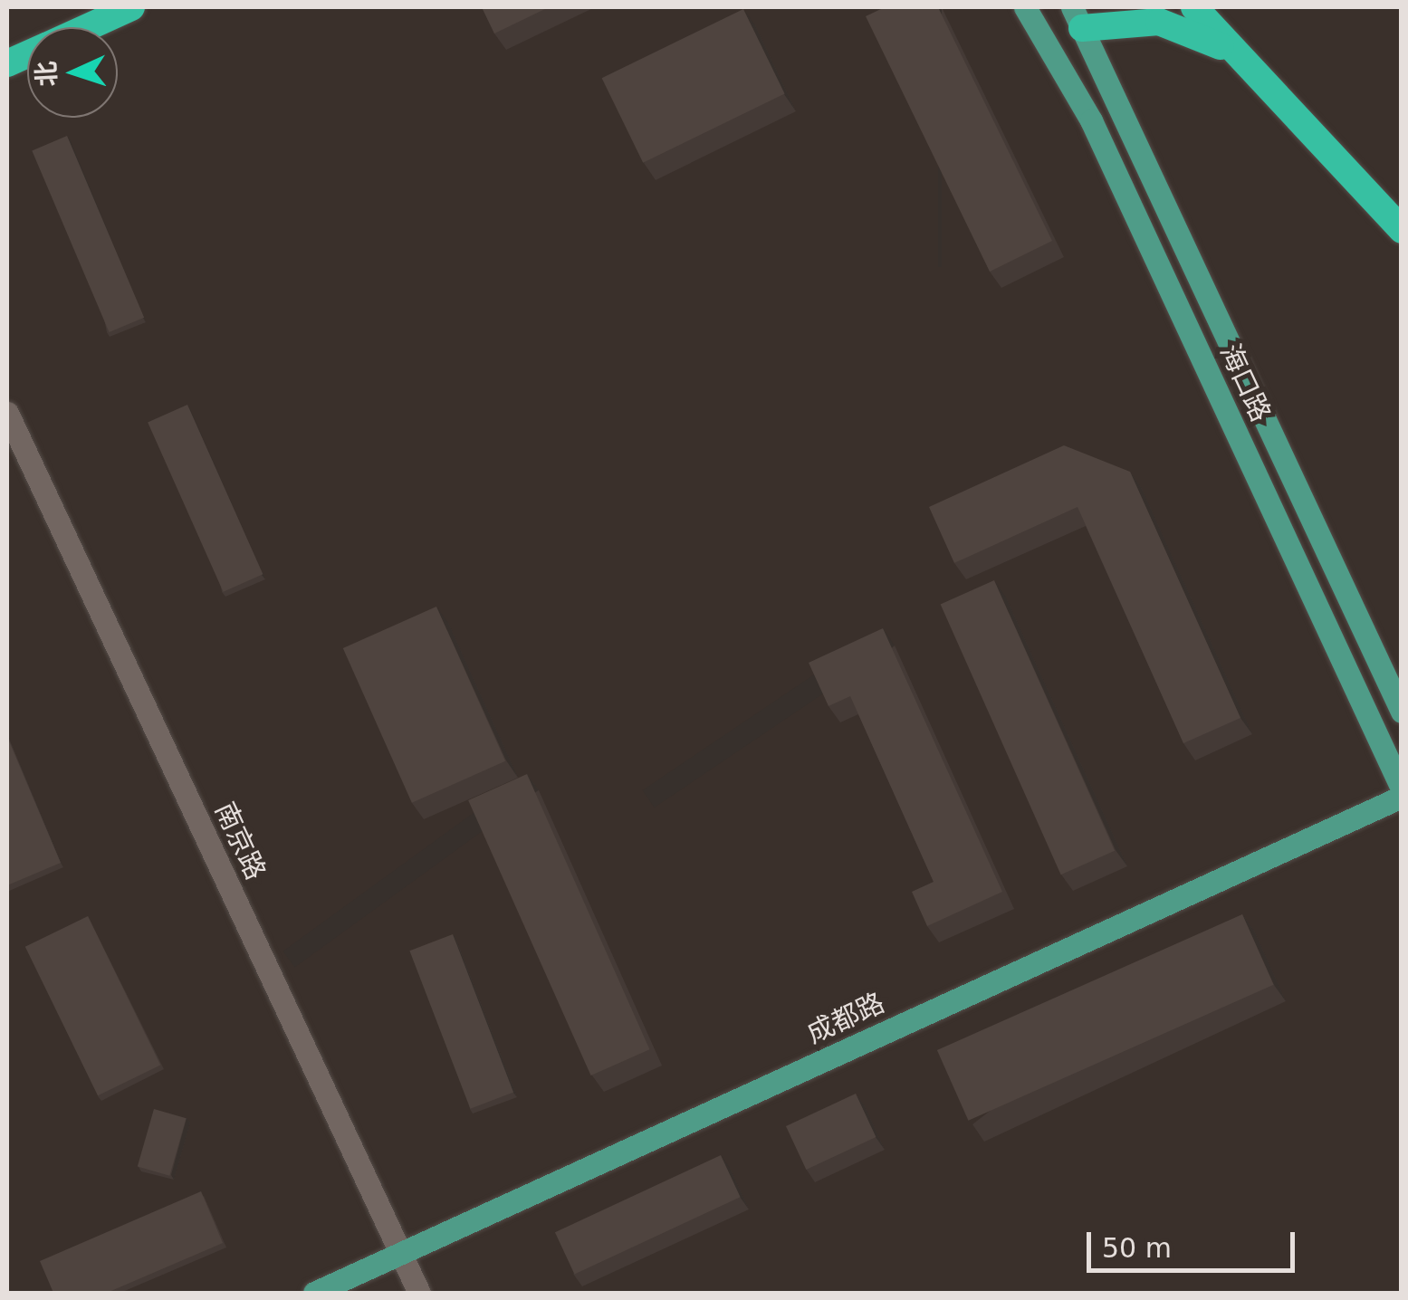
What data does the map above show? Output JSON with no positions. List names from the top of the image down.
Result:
{
  "streets": {
    "main road": ["海口路", "成都路"],
    "street": ["南京路"]
  },
  "crossings": [
    ["南京路", "成都路"]
  ],
  "scale_bar": "50 m",
  "north": "left"
}
